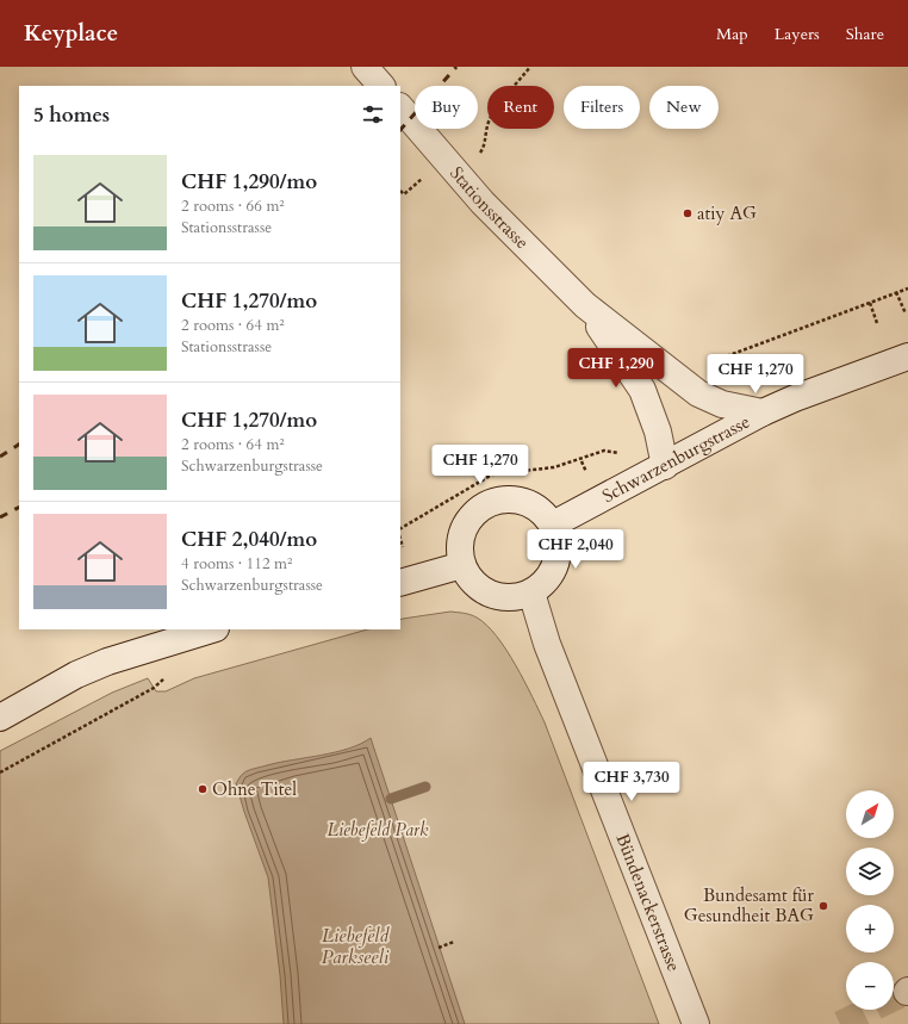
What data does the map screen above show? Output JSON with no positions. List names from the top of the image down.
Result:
{
  "streets": {
    "street": ["Stationsstrasse", "Schwarzenburgstrasse", "Bündenackerstrasse"]
  },
  "crossings": [
    ["Stationsstrasse", "Schwarzenburgstrasse"],
    ["Schwarzenburgstrasse", "Bündenackerstrasse"]
  ],
  "water": ["Liebefeld Parkseeli"],
  "parks": ["Liebefeld Park"],
  "places": ["atiy AG", "Ohne Titel", "Bundesamt für Gesundheit BAG"],
  "north": "top right",
  "page": {
    "header": "Keyplace",
    "nav": ["Map", "Layers", "Share"],
    "chip": [
      "Buy",
      "Rent",
      "Filters",
      "New"
    ],
    "heading": "5 homes",
    "list": [
      {
        "name": "CHF 1,290/mo",
        "note": "2 rooms · 66 m² · Stationsstrasse"
      },
      {
        "name": "CHF 1,270/mo",
        "note": "2 rooms · 64 m² · Stationsstrasse"
      },
      {
        "name": "CHF 1,270/mo",
        "note": "2 rooms · 64 m² · Schwarzenburgstrasse"
      },
      {
        "name": "CHF 2,040/mo",
        "note": "4 rooms · 112 m² · Schwarzenburgstrasse"
      }
    ],
    "price": [
      "CHF 1,290",
      "CHF 1,270",
      "CHF 1,270",
      "CHF 2,040",
      "CHF 3,730"
    ],
    "map_buttons": ["+", "−"]
  }
}
